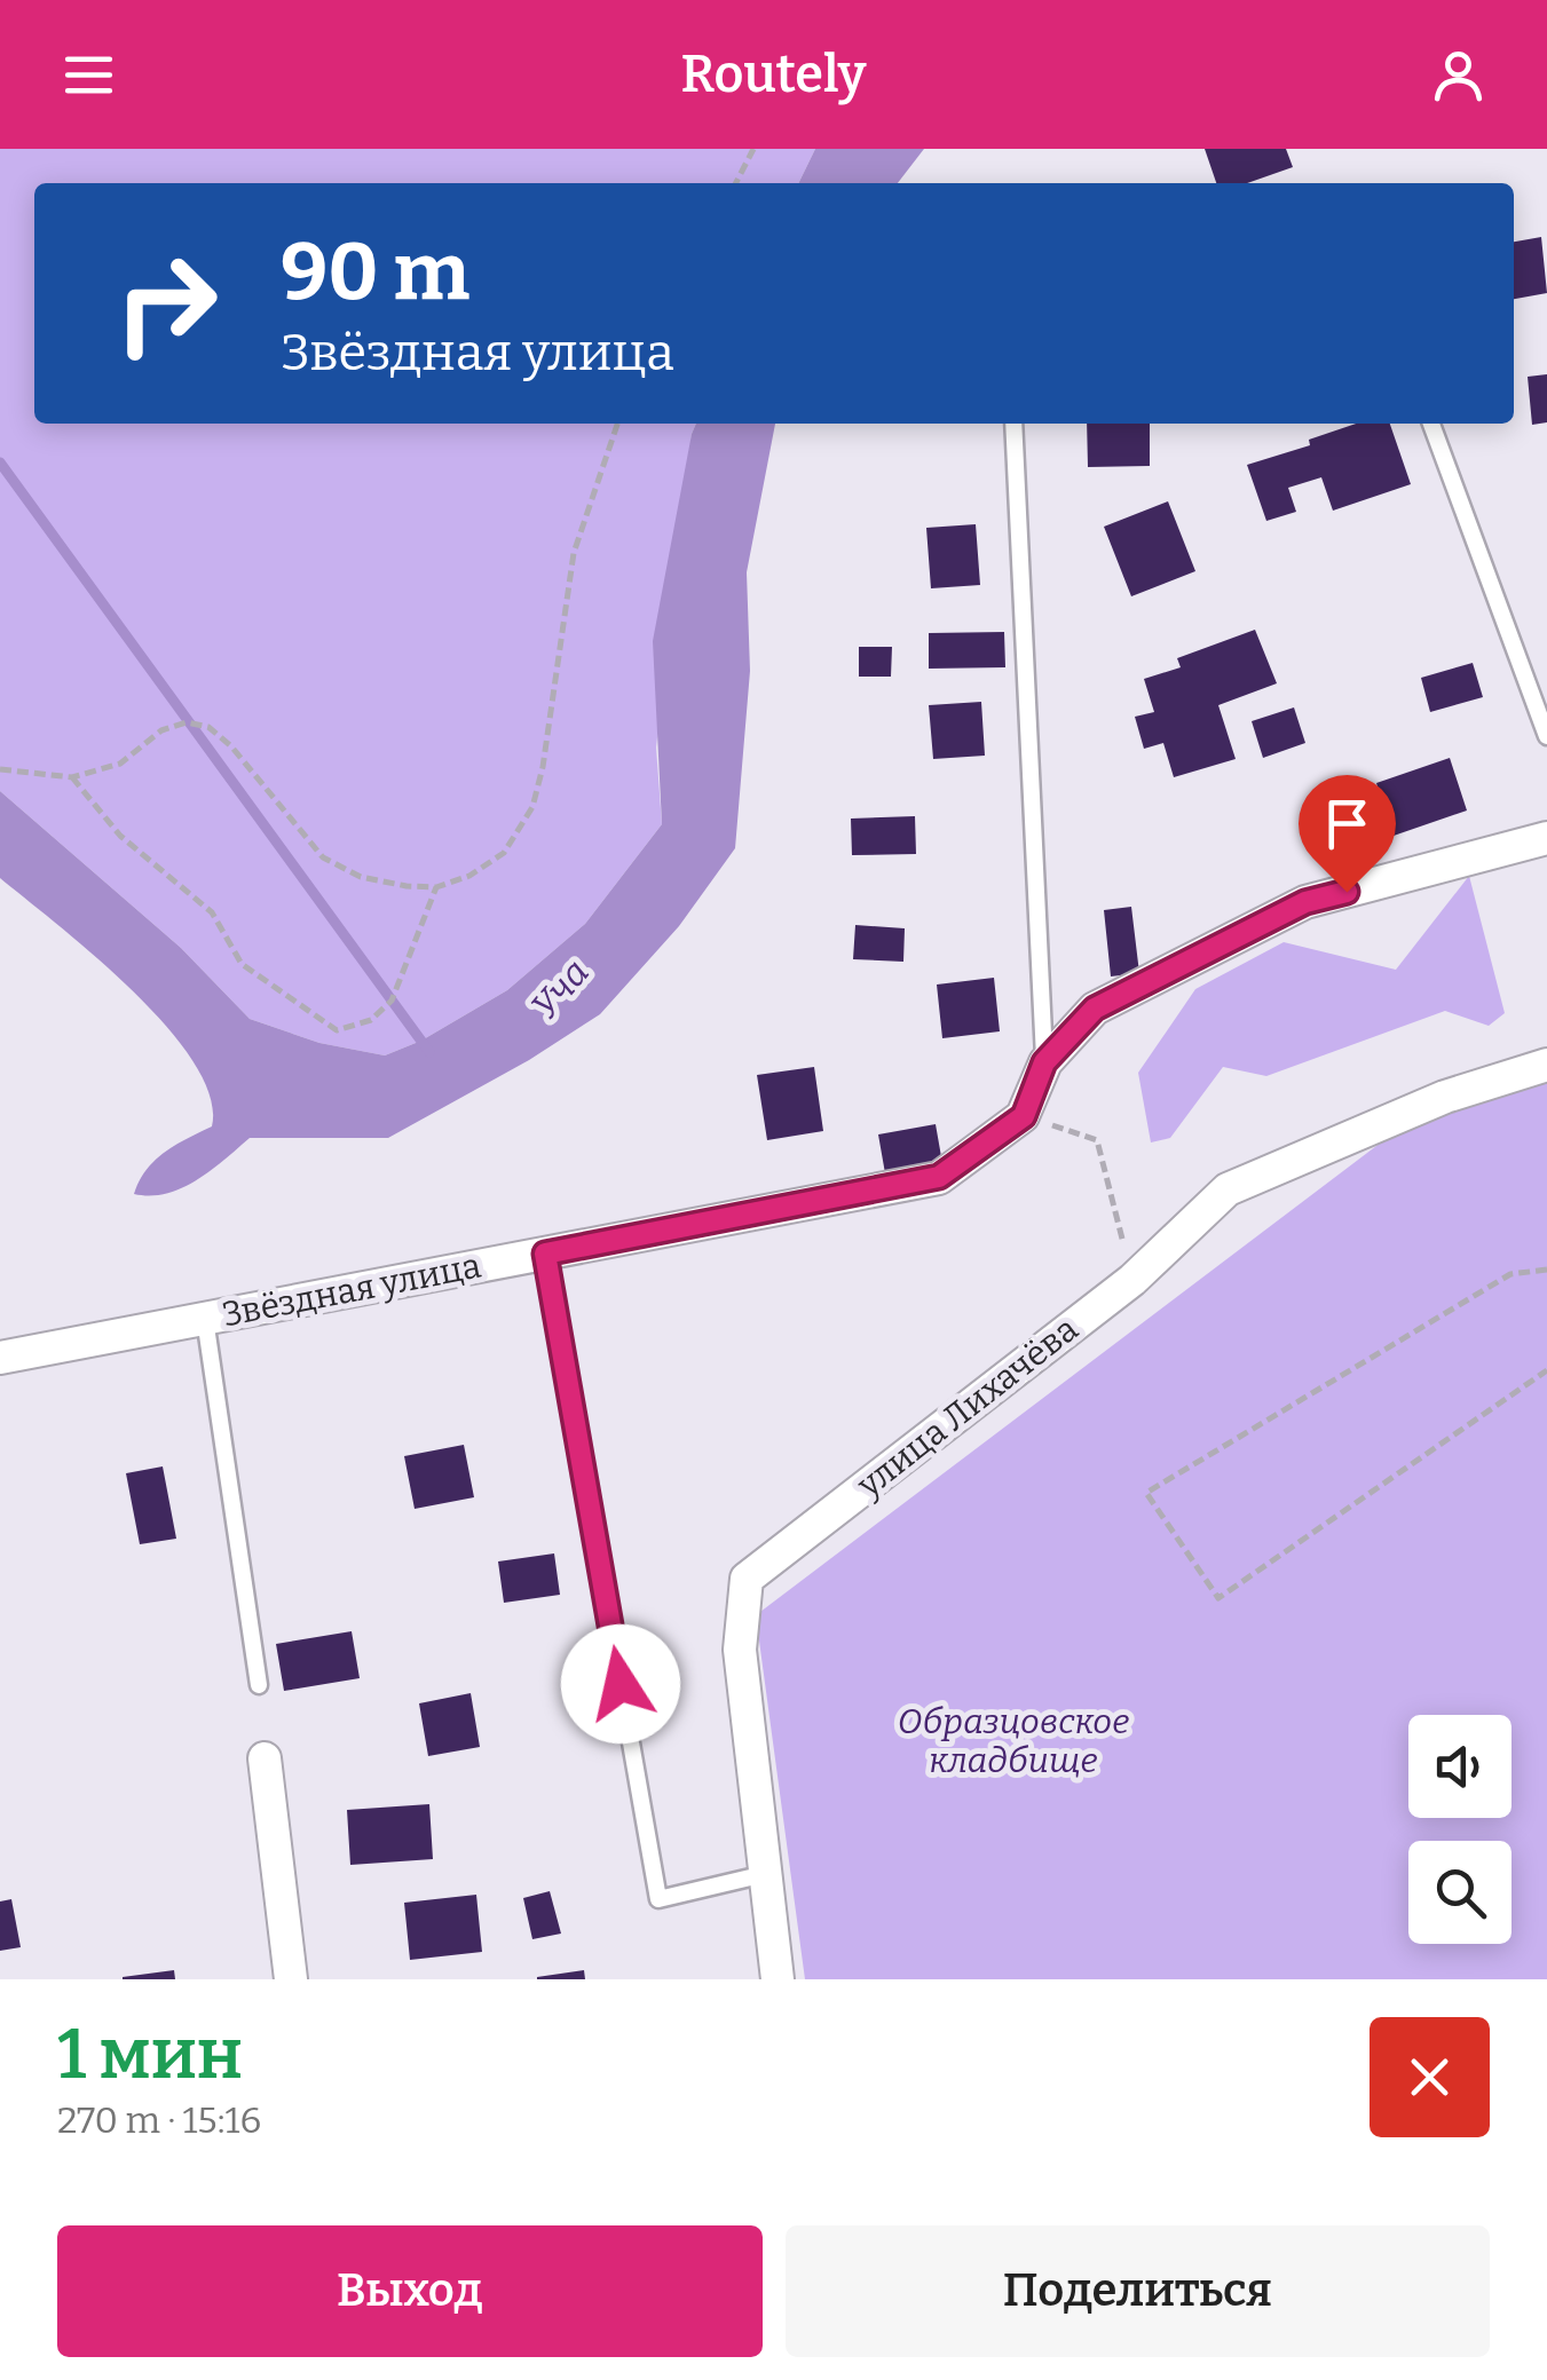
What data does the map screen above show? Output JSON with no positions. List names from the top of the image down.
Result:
{
  "streets": {
    "street": ["Звёздная улица", "улица Лихачёва"]
  },
  "water": ["Уча"],
  "parks": ["Образцовское кладбище"],
  "page": {
    "header": "Routely",
    "turn": ["90 m", "Звёздная улица"],
    "heading": ["1 мин", "270 m · 15:16"],
    "buttons": ["Выход", "Поделиться"]
  }
}
